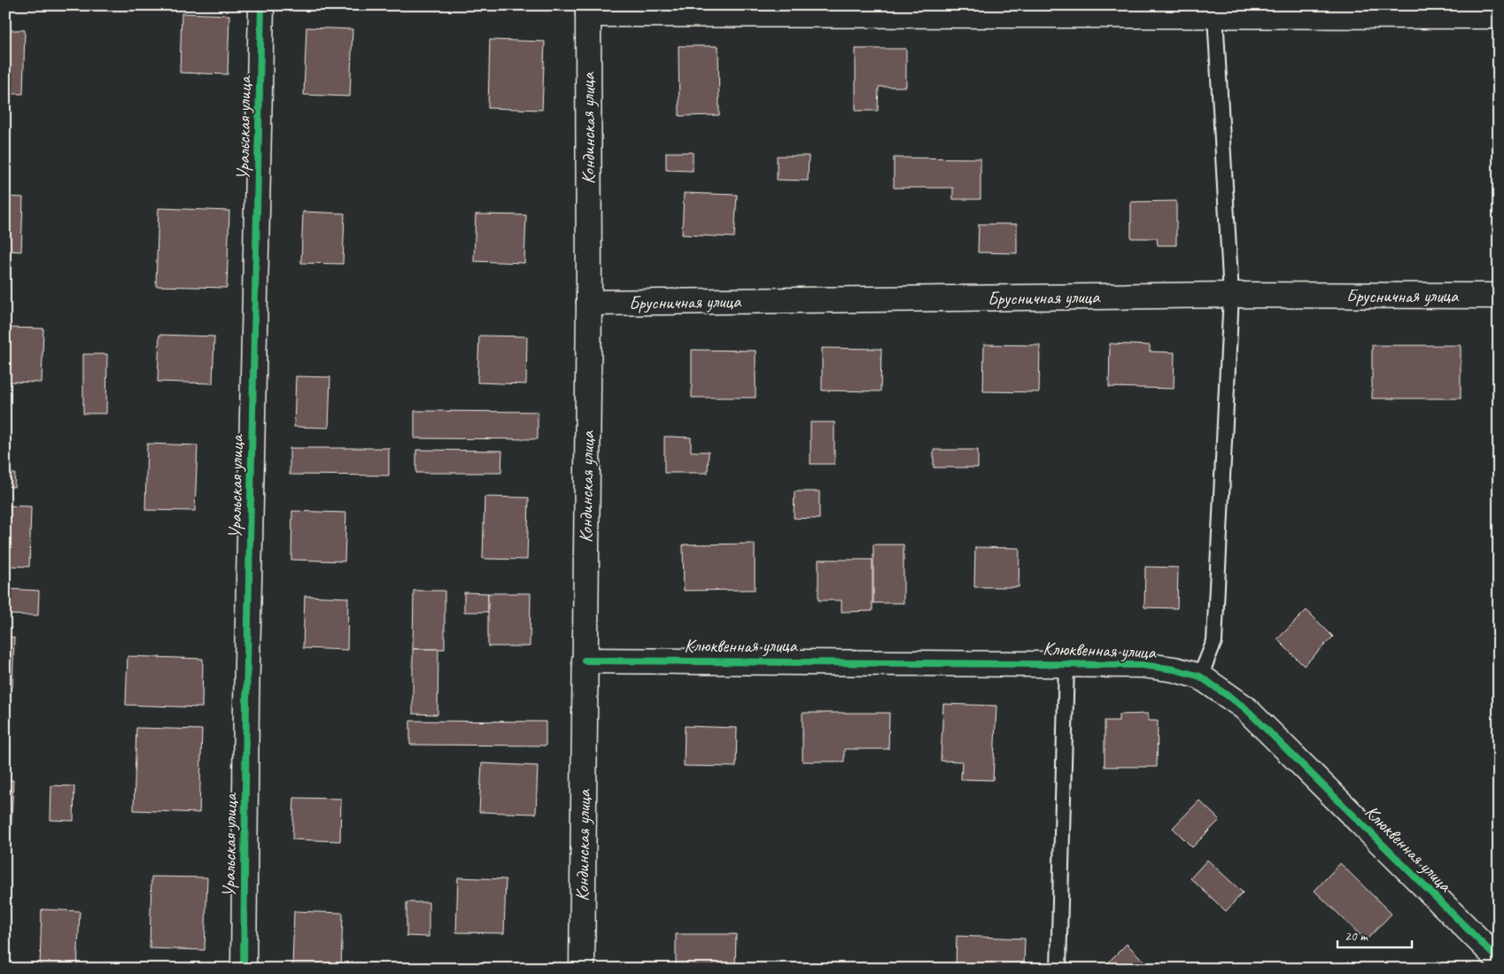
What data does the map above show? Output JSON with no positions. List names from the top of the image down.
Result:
{
  "streets": {
    "street": [
      "Уральская улица",
      "Кондинская улица",
      "Брусничная улица",
      "Клюквенная улица"
    ]
  },
  "crossings": [
    ["Кондинская улица", "Брусничная улица"],
    ["Кондинская улица", "Клюквенная улица"]
  ],
  "scale_bar": "20 m"
}
